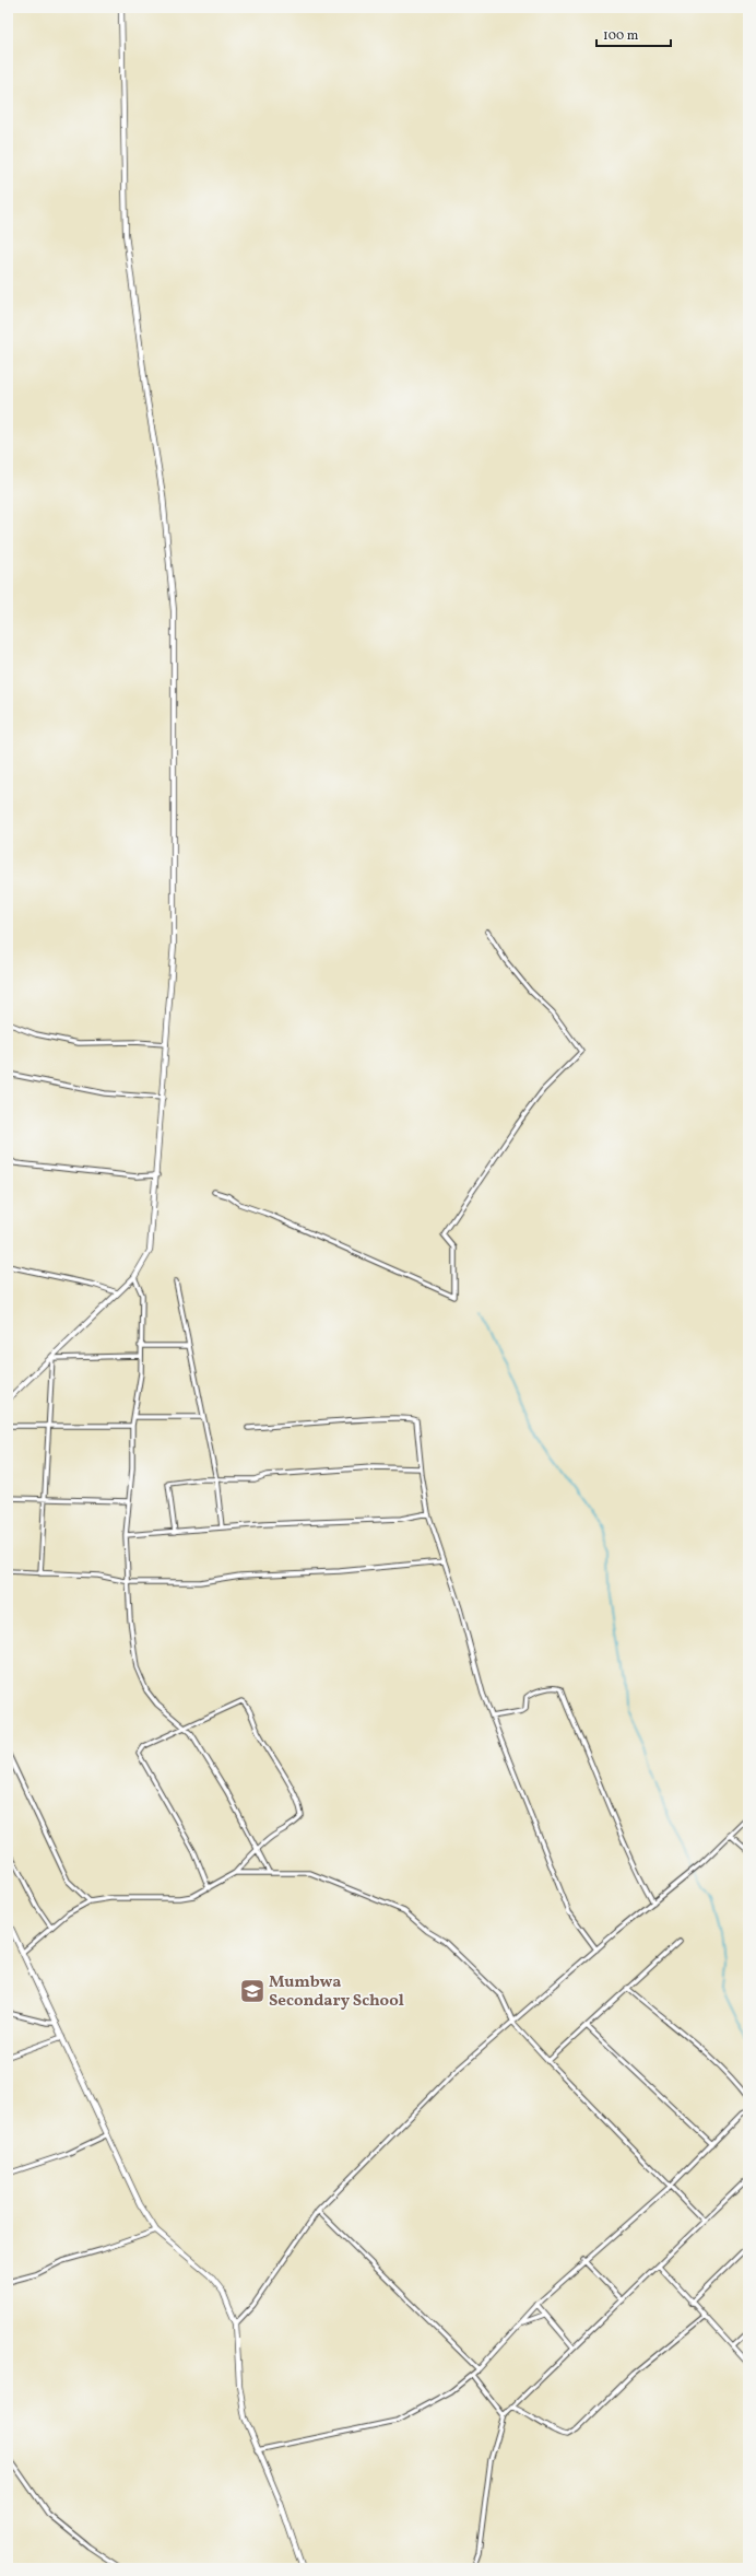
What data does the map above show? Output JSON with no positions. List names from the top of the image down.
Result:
{
  "places": {
    "school or university": ["Mumbwa Secondary School"]
  },
  "scale_bar": "100 m"
}
